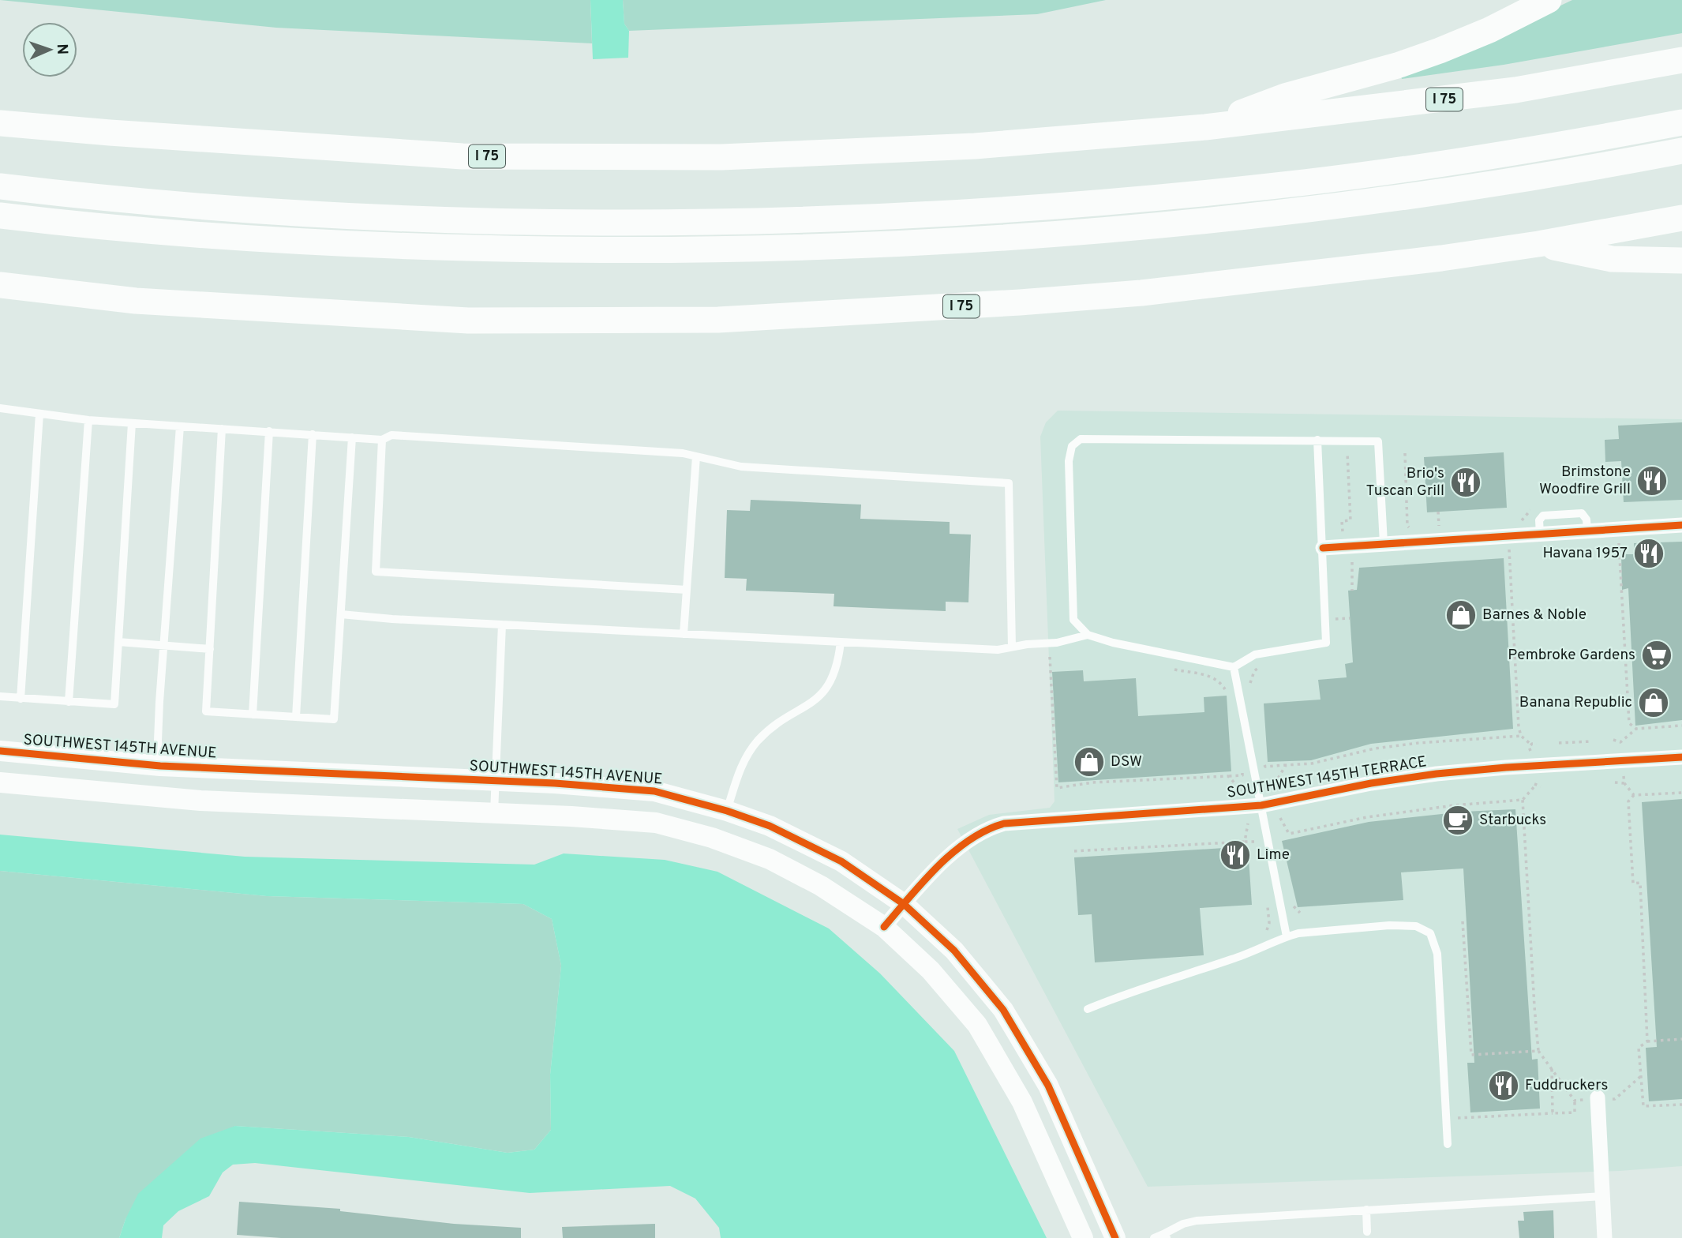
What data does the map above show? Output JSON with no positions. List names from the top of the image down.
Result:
{
  "streets": {
    "highway": ["I 75"],
    "street": ["SOUTHWEST 145TH AVENUE", "SOUTHWEST 145TH TERRACE"]
  },
  "crossings": [
    ["SOUTHWEST 145TH AVENUE", "SOUTHWEST 145TH TERRACE"]
  ],
  "places": {
    "restaurant": [
      "Brimstone Woodfire Grill",
      "Brio's Tuscan Grill",
      "Havana 1957",
      "Lime",
      "Fuddruckers"
    ],
    "shop": ["Barnes & Noble", "Banana Republic", "DSW"],
    "supermarket": ["Pembroke Gardens"],
    "cafe": ["Starbucks"]
  },
  "north": "right"
}
